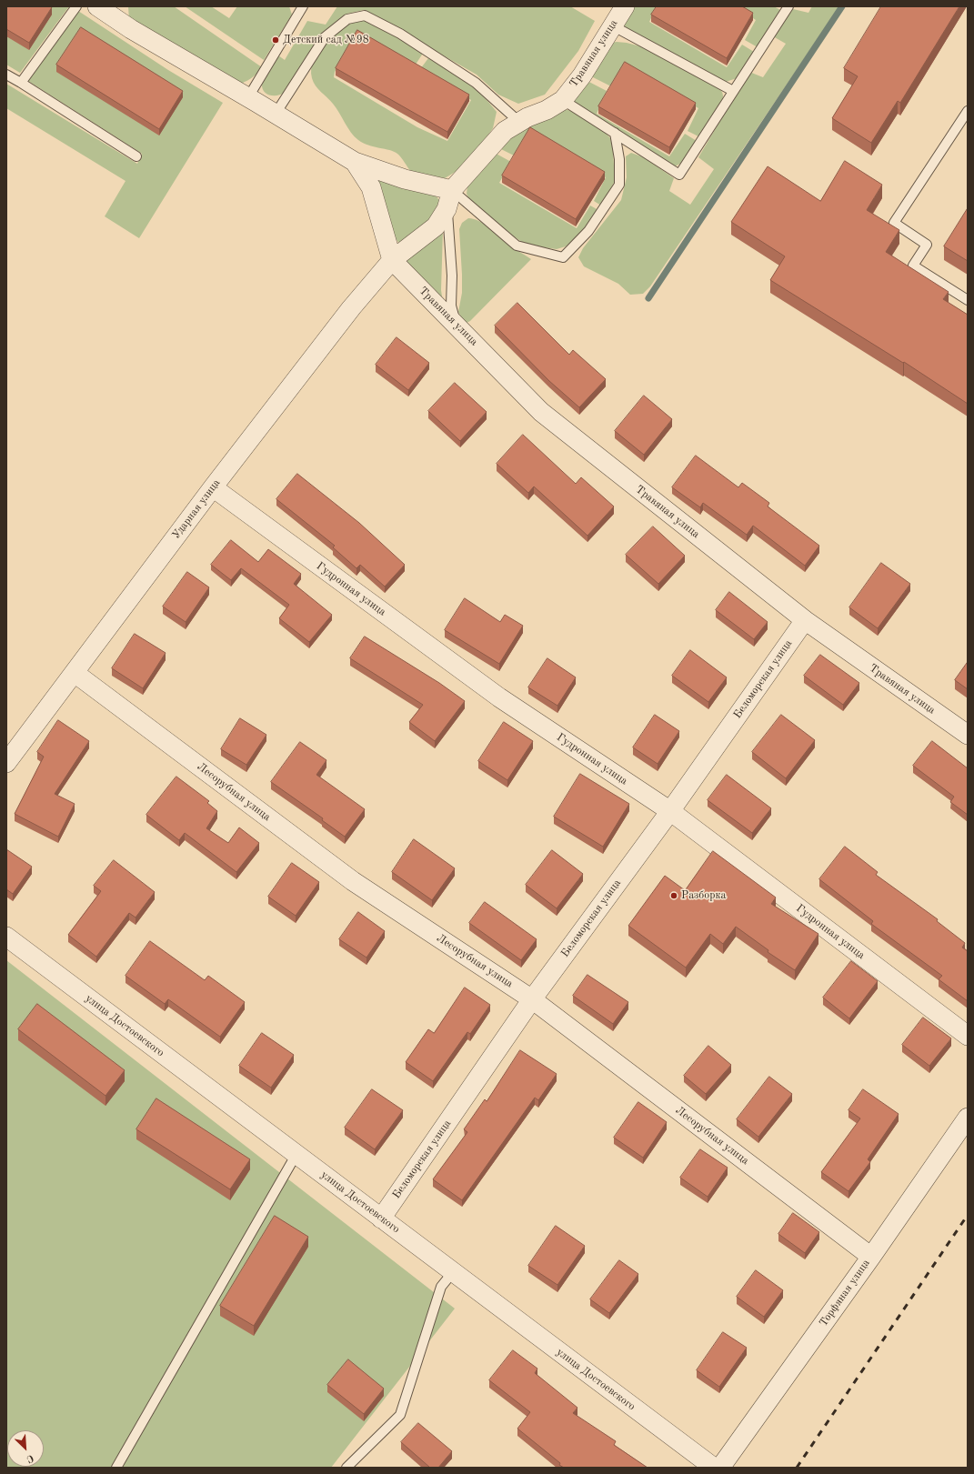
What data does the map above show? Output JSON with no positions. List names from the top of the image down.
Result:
{
  "streets": {
    "street": [
      "Травяная улица",
      "Ударная улица",
      "Гудронная улица",
      "Беломорская улица",
      "Лесорубная улица",
      "улица Достоевского",
      "Торфяная улица"
    ]
  },
  "crossings": [
    ["Травяная улица", "Ударная улица"],
    ["Травяная улица", "Беломорская улица"],
    ["Ударная улица", "Гудронная улица"],
    ["Ударная улица", "Лесорубная улица"],
    ["Гудронная улица", "Беломорская улица"],
    ["Беломорская улица", "Лесорубная улица"],
    ["Беломорская улица", "улица Достоевского"],
    ["Лесорубная улица", "Торфяная улица"]
  ],
  "places": ["Детский сад №98", "Разборка"],
  "north": "bottom right"
}
